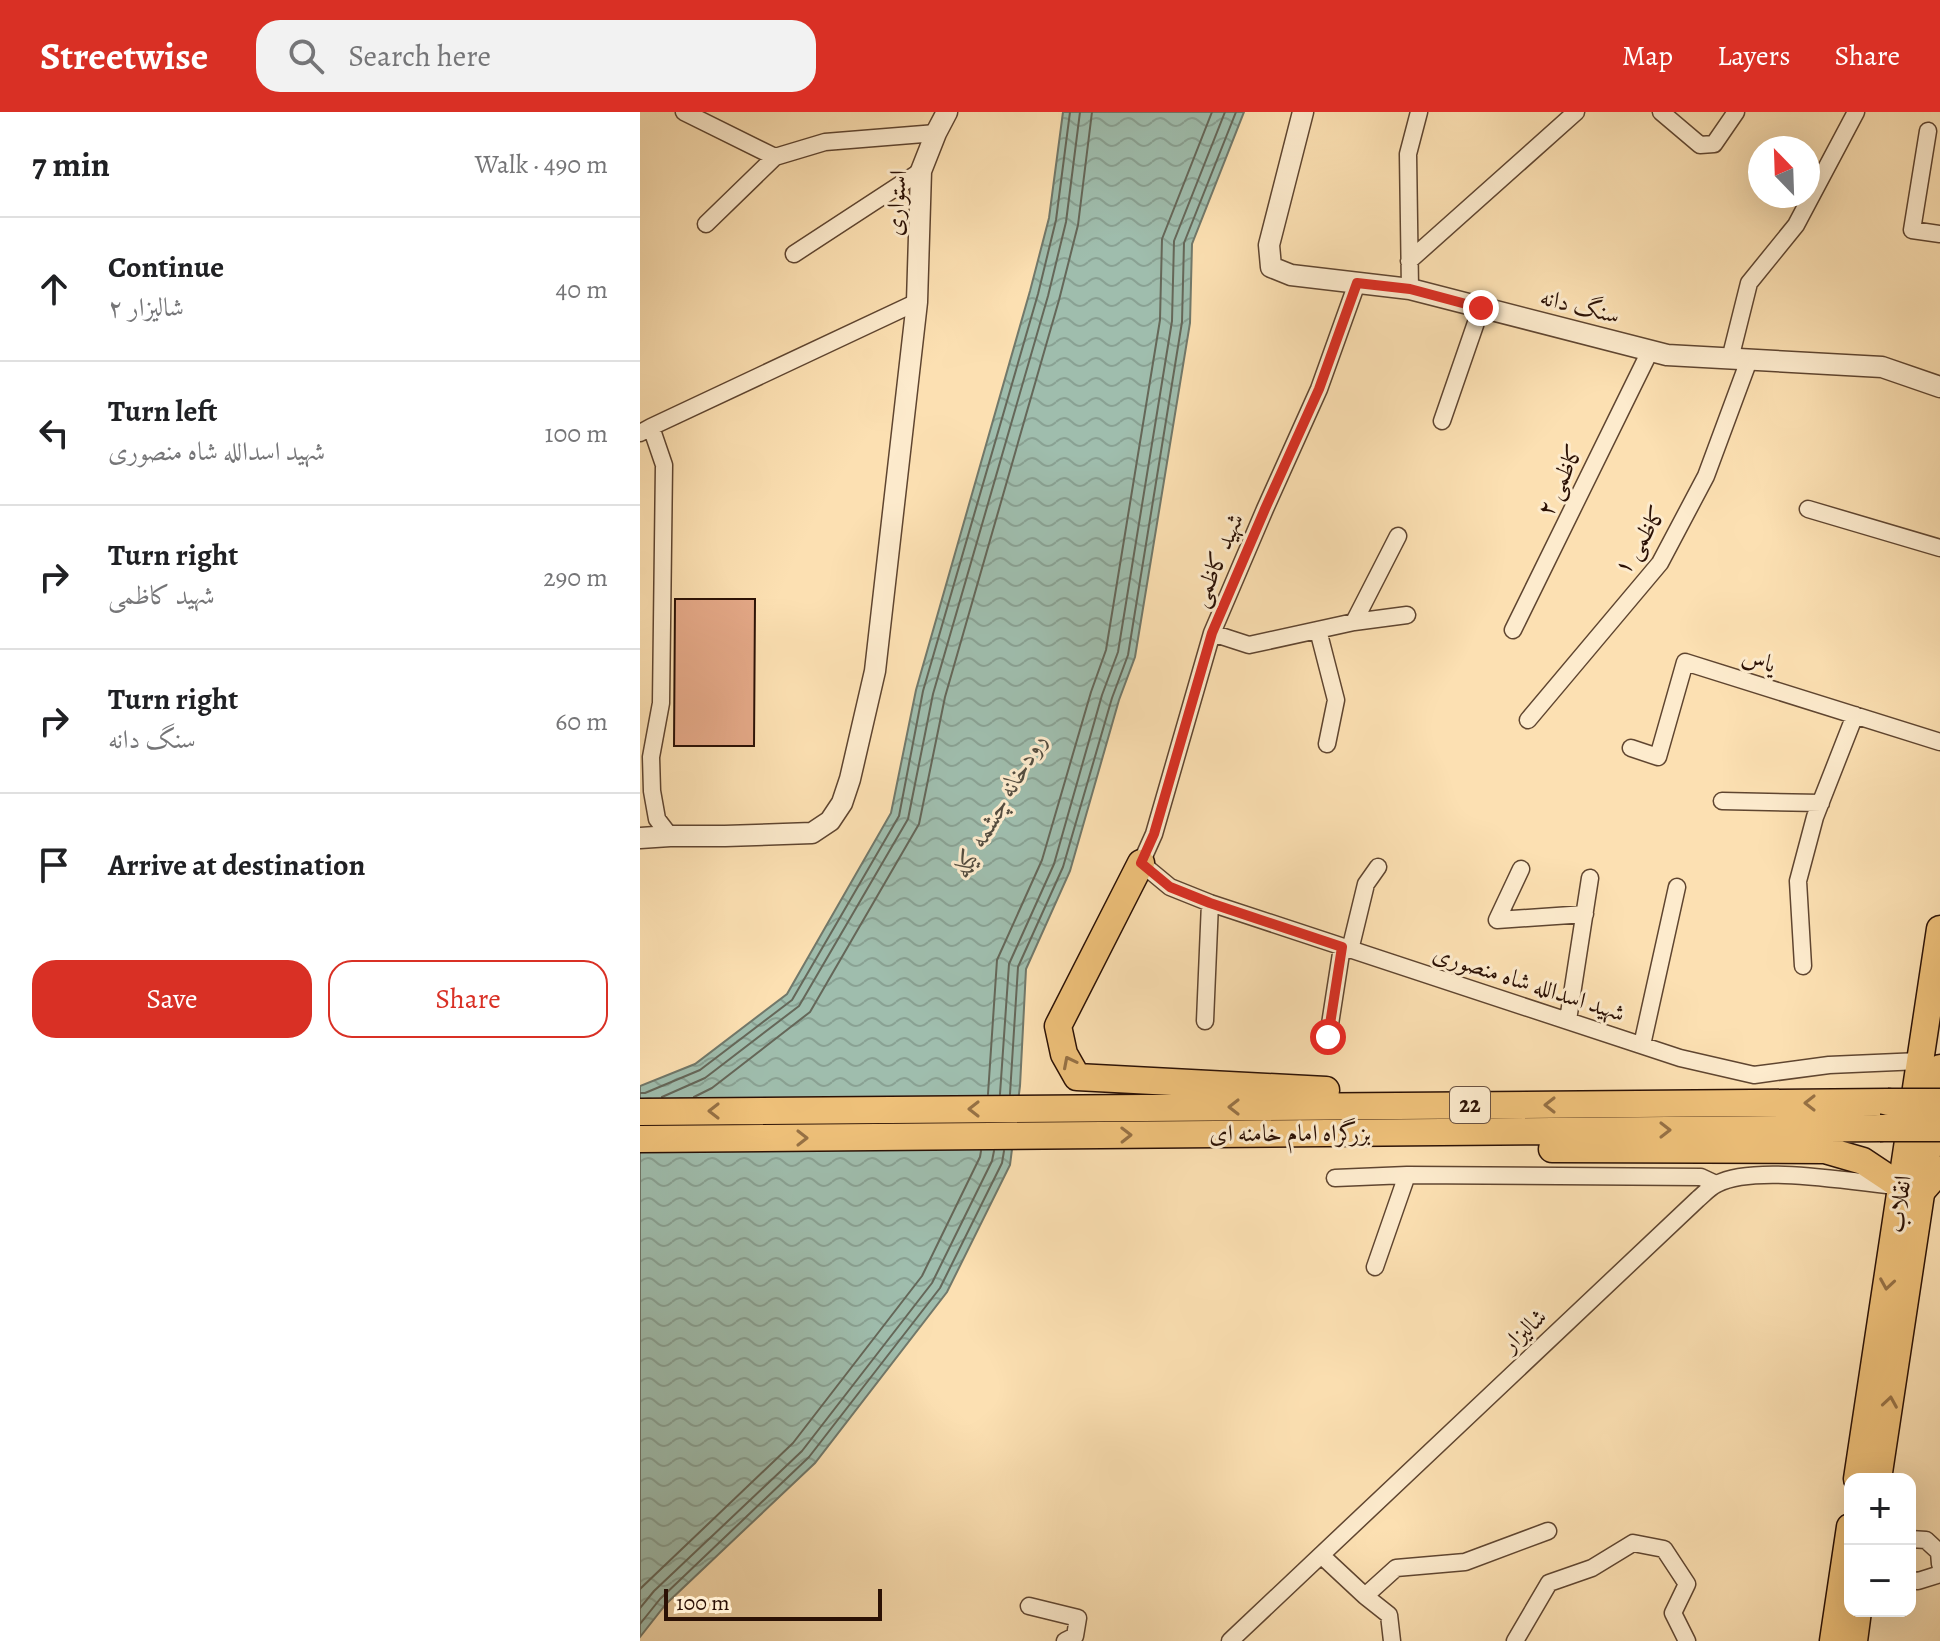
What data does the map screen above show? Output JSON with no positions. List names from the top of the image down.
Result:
{
  "streets": {
    "main road": ["22", "بزرگراه امام خامنه ای", "انقلاب"],
    "street": [
      "استواری",
      "سنگ دانه",
      "کاظمی ۲",
      "کاظمی ۱",
      "شهید کاظمی",
      "یاس",
      "شهید اسدالله شاه منصوری",
      "شالیزار"
    ]
  },
  "crossings": [
    ["سنگ دانه", "کاظمی ۲"],
    ["سنگ دانه", "کاظمی ۱"],
    ["سنگ دانه", "شهید کاظمی"],
    ["شهید کاظمی", "شهید اسدالله شاه منصوری"],
    ["شهید اسدالله شاه منصوری", "انقلاب"]
  ],
  "water": ["رودخانه چشمه کیله"],
  "scale_bar": "100 m",
  "north": "top left",
  "page": {
    "header": "Streetwise",
    "search": "Search here",
    "nav": ["Map", "Layers", "Share"],
    "heading": ["7 min", "Walk · 490 m"],
    "list": [
      ["Continue", "شالیزار ۲", "40 m"],
      ["Turn left", "شهید اسدالله شاه منصوری", "100 m"],
      ["Turn right", "شهید کاظمی", "290 m"],
      ["Turn right", "سنگ دانه", "60 m"],
      "Arrive at destination"
    ],
    "buttons": ["Save", "Share"],
    "map_buttons": ["+", "−"],
    "scale": "100 m"
  }
}
